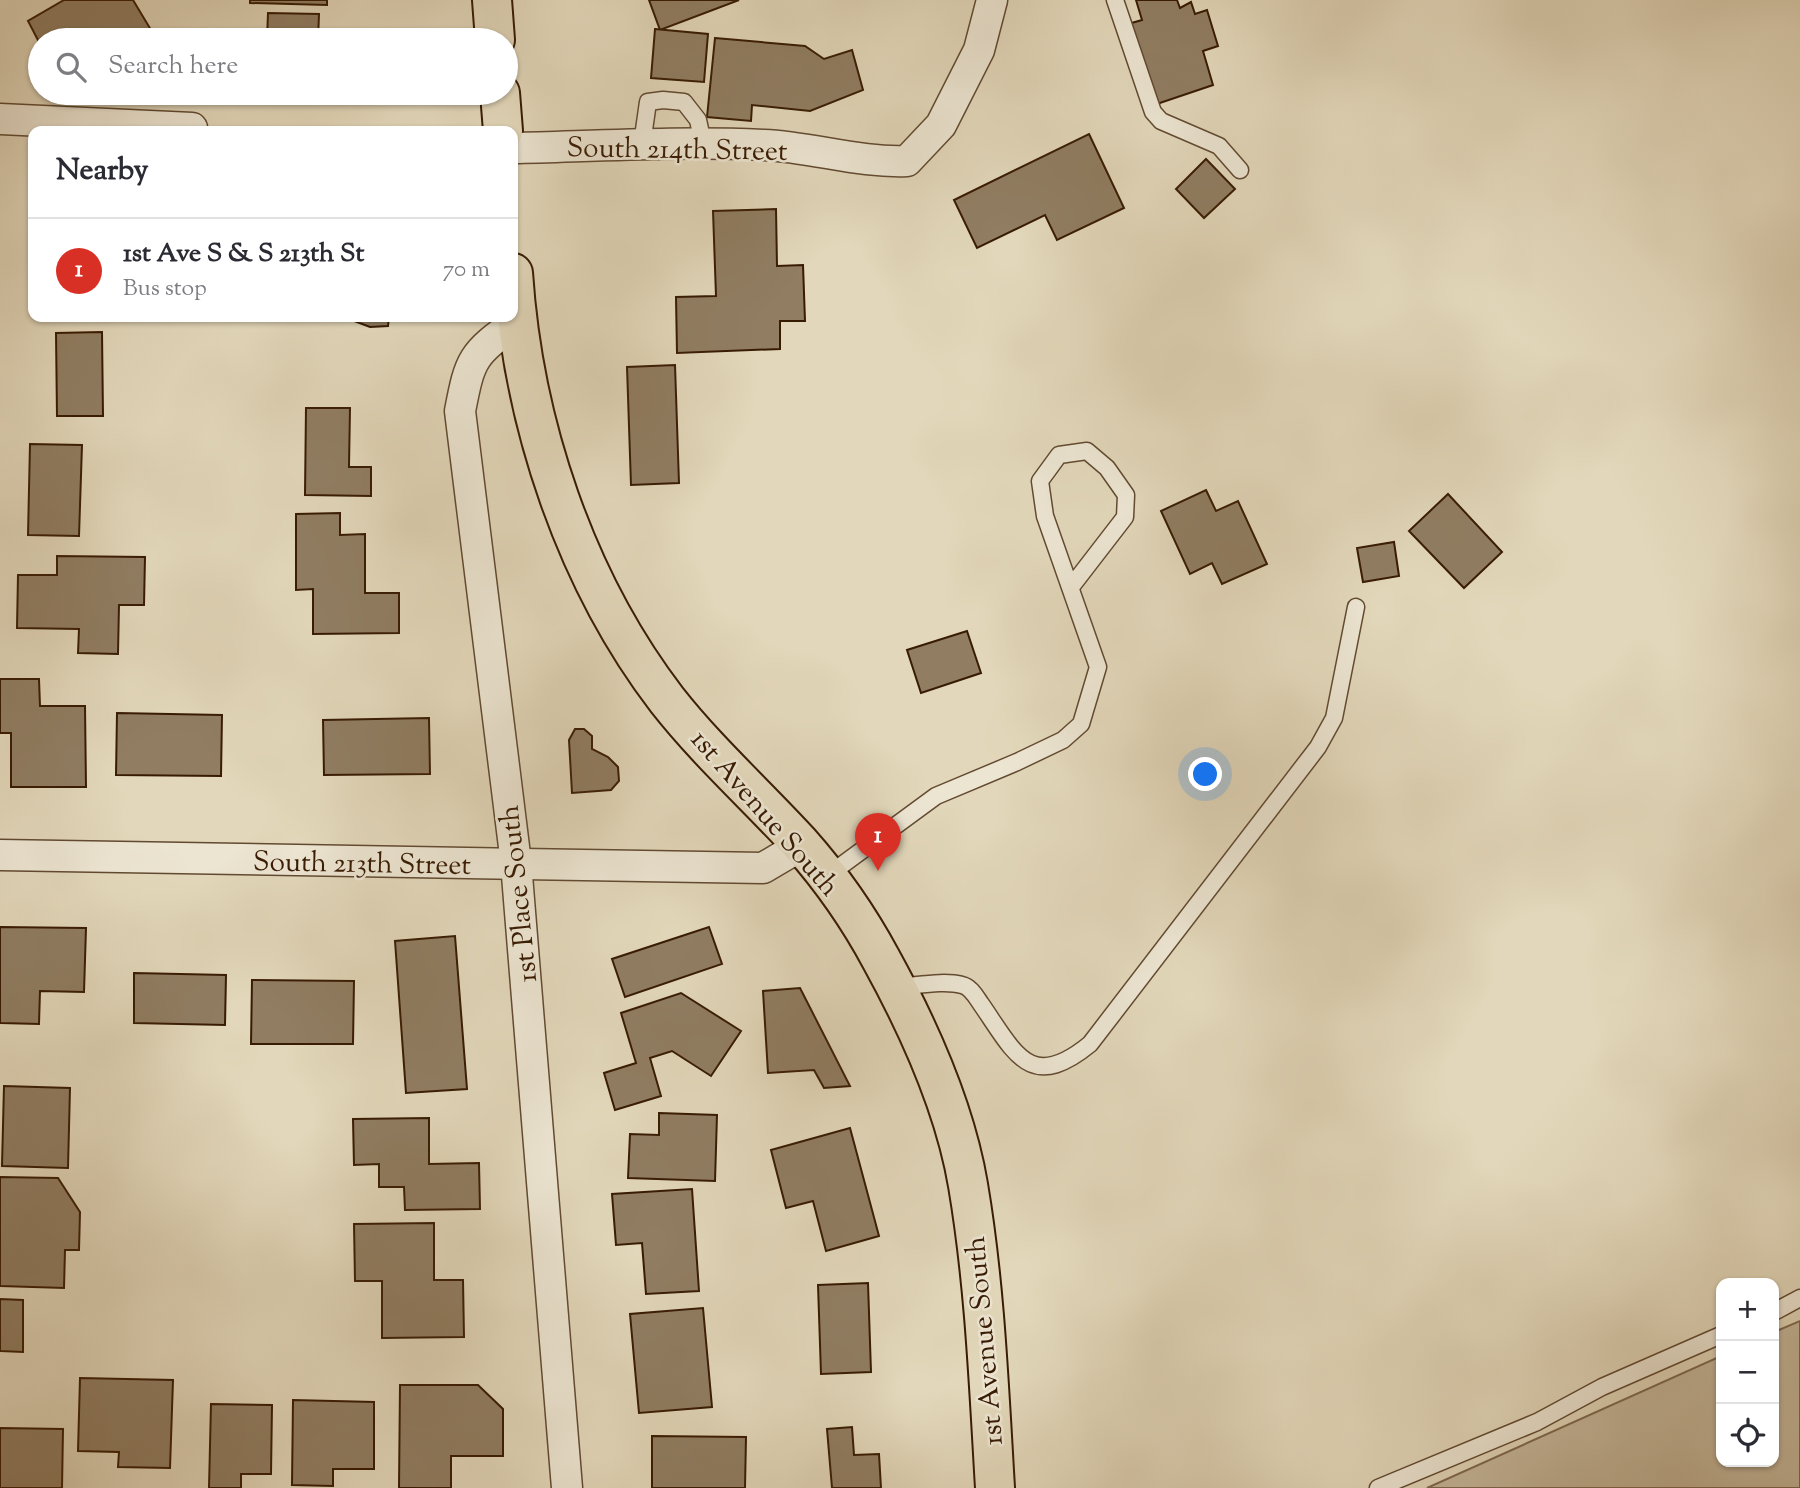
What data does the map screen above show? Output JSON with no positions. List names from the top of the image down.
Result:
{
  "streets": {
    "main road": ["1st Avenue South"],
    "street": ["South 214th Street", "South 213th Street", "1st Place South"]
  },
  "crossings": [
    ["1st Avenue South", "South 213th Street"],
    ["1st Avenue South", "1st Place South"],
    ["South 213th Street", "1st Place South"]
  ],
  "page": {
    "search": "Search here",
    "heading": "Nearby",
    "list": [
      {
        "mark": "1",
        "name": "1st Ave S & S 213th St",
        "note": "Bus stop",
        "value": "70 m"
      }
    ],
    "pins": "1",
    "map_buttons": ["+", "−"]
  }
}
